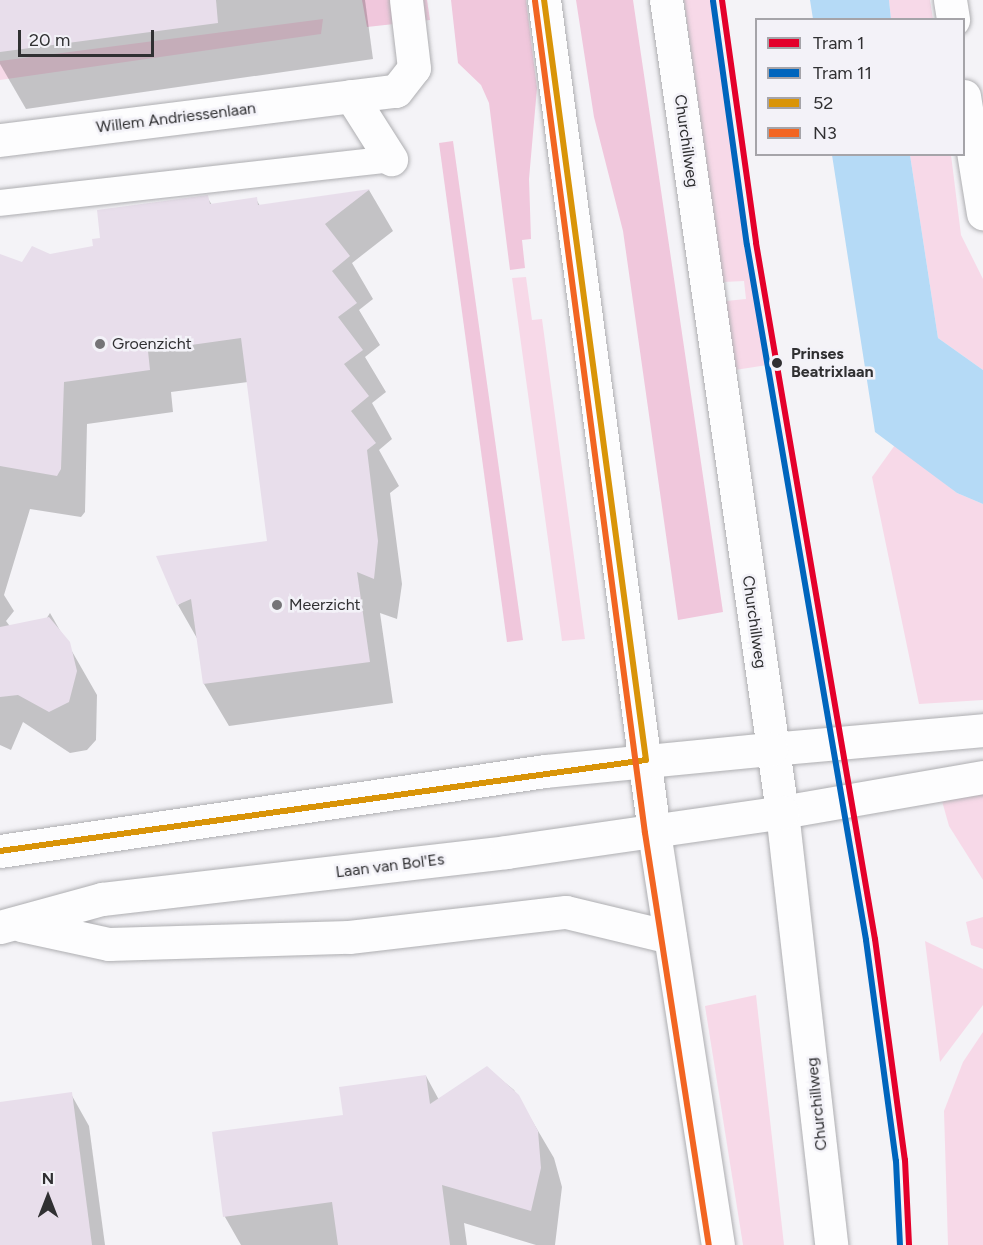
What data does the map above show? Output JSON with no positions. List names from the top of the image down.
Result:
{
  "streets": {
    "main road": ["Willem Andriessenlaan", "Churchillweg", "Laan van Bol'Es"]
  },
  "crossings": [
    ["Churchillweg", "Laan van Bol'Es"]
  ],
  "places": ["Groenzicht", "Prinses Beatrixlaan", "Meerzicht"],
  "lines": [
    "tram line 1",
    "transit line 52",
    "tram line 11",
    "transit line N3"
  ],
  "legend": [
    "Tram 1",
    "Tram 11",
    "52",
    "N3"
  ],
  "scale_bar": "20 m",
  "north": "top"
}
